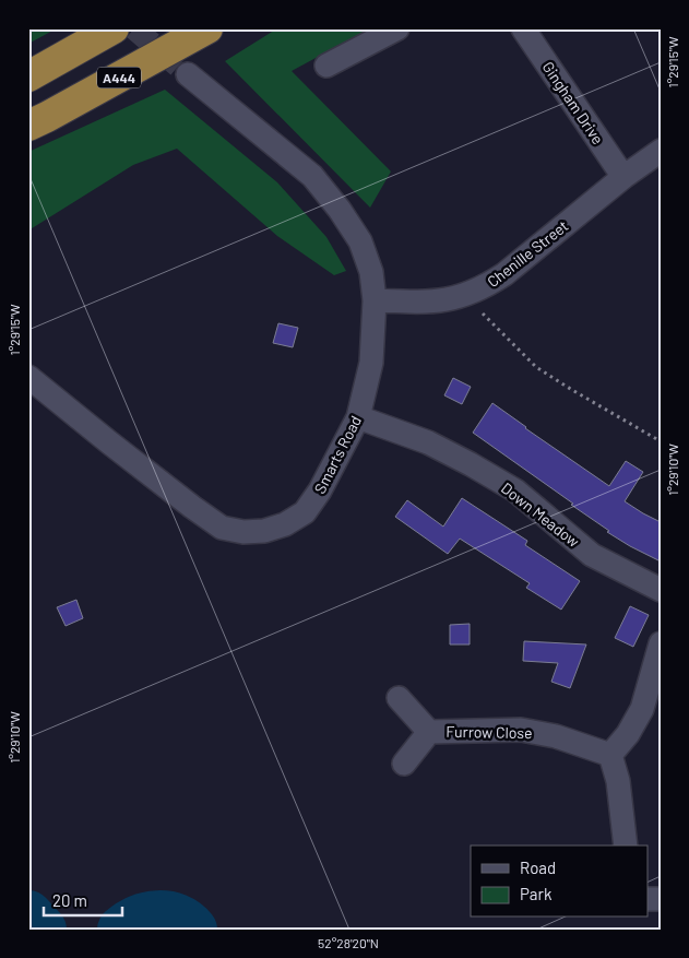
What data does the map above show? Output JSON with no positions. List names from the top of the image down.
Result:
{
  "streets": {
    "highway": ["A444"],
    "street": [
      "Gingham Drive",
      "Chenille Street",
      "Smarts Road",
      "Down Meadow",
      "Furrow Close"
    ]
  },
  "crossings": [
    ["Gingham Drive", "Chenille Street"],
    ["Chenille Street", "Smarts Road"],
    ["Smarts Road", "Down Meadow"]
  ],
  "legend": ["Road", "Park"],
  "scale_bar": "20 m",
  "coordinates": ["1°29'15\"W", "1°29'10\"W", "52°28'20\"N"]
}
